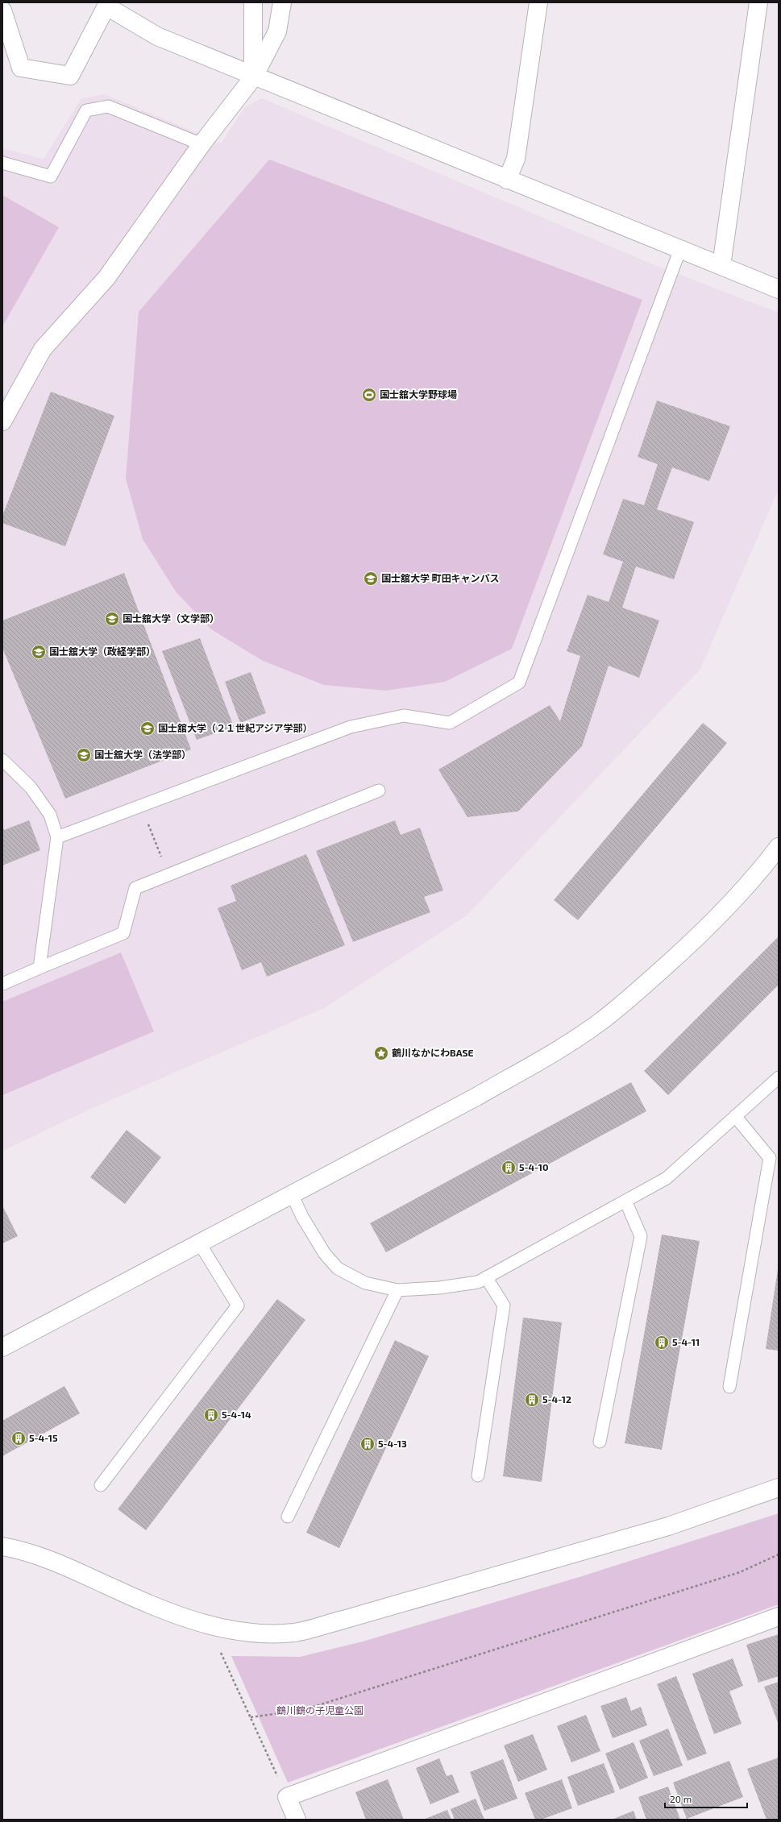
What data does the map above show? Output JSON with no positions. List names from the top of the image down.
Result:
{
  "parks": ["鶴川鶴の子児童公園"],
  "places": {
    "sports": ["国士舘大学野球場"],
    "school or university": [
      "国士舘大学 町田キャンパス",
      "国士舘大学（文学部）",
      "国士舘大学（政経学部）",
      "国士舘大学（２１世紀アジア学部）",
      "国士舘大学（法学部）"
    ],
    "place": ["鶴川なかにわBASE"],
    "building": [
      "5-4-10",
      "5-4-11",
      "5-4-12",
      "5-4-14",
      "5-4-15",
      "5-4-13"
    ]
  },
  "scale_bar": "20 m"
}
